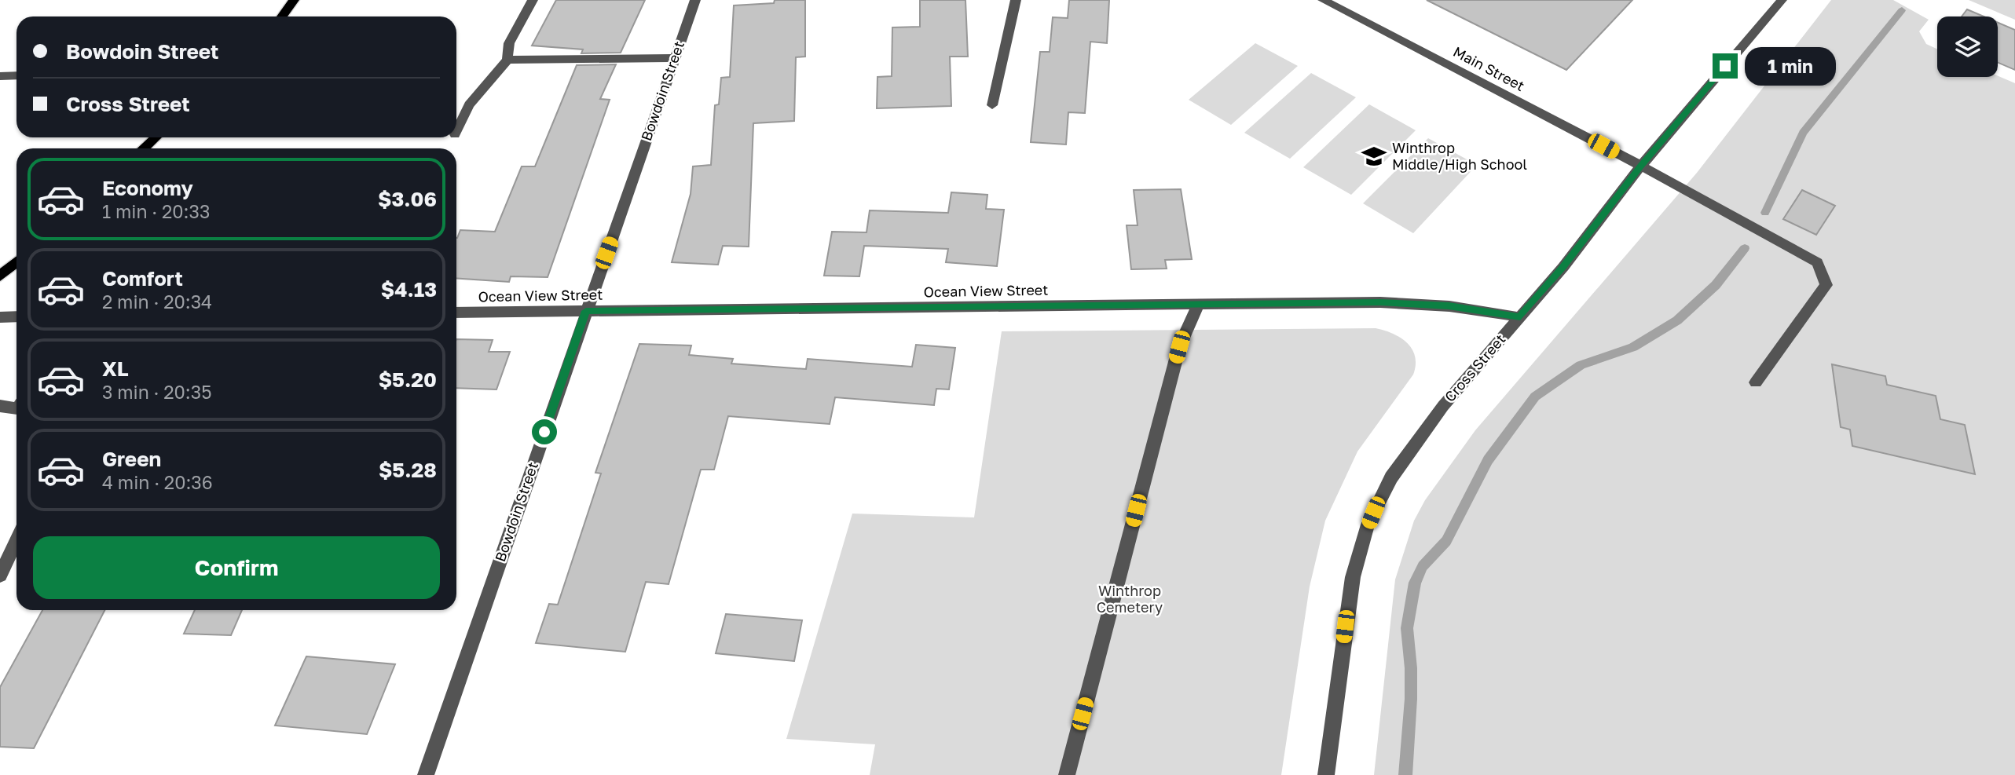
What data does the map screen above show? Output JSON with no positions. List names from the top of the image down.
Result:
{
  "streets": {
    "street": [
      "Main Street",
      "Bowdoin Street",
      "Ocean View Street",
      "Cross Street"
    ]
  },
  "crossings": [
    ["Main Street", "Cross Street"],
    ["Bowdoin Street", "Ocean View Street"],
    ["Ocean View Street", "Cross Street"]
  ],
  "parks": ["Winthrop Cemetery"],
  "places": {
    "school or university": ["Winthrop Middle/High School"]
  },
  "page": {
    "banner": ["Bowdoin Street", "Cross Street"],
    "bubble": "1 min",
    "list": [
      {
        "name": "Economy",
        "note": "1 min · 20:33",
        "value": "$3.06"
      },
      {
        "name": "Comfort",
        "note": "2 min · 20:34",
        "value": "$4.13"
      },
      {
        "name": "XL",
        "note": "3 min · 20:35",
        "value": "$5.20"
      },
      {
        "name": "Green",
        "note": "4 min · 20:36",
        "value": "$5.28"
      }
    ],
    "buttons": "Confirm"
  }
}
